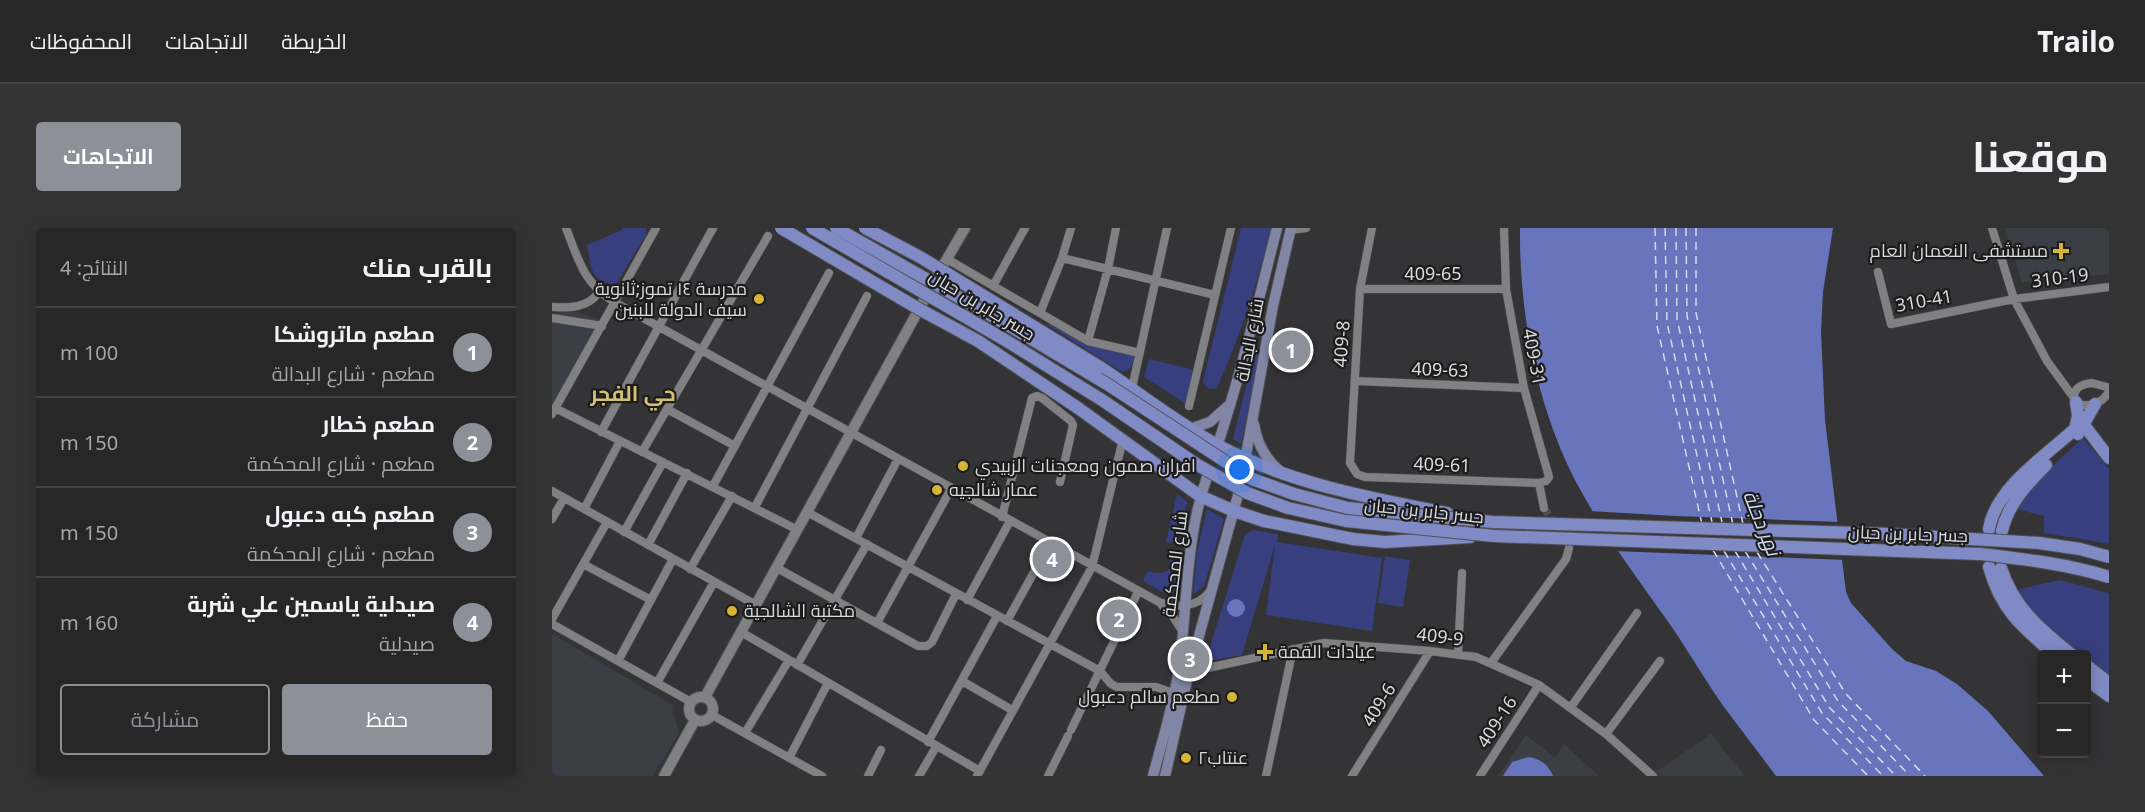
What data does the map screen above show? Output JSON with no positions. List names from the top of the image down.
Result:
{
  "streets": {
    "main road": ["جسر جابر بن حيان", "شارع البدالة", "شارع المحكمة"],
    "street": [
      "409-65",
      "310-19",
      "310-41",
      "409-8",
      "409-31",
      "409-63",
      "409-61",
      "409-9",
      "409-6",
      "409-16"
    ]
  },
  "crossings": [
    ["409-65", "409-8"],
    ["409-65", "409-31"],
    ["310-19", "310-41"],
    ["409-8", "409-63"],
    ["409-8", "409-61"],
    ["409-31", "409-63"],
    ["409-31", "409-61"],
    ["شارع المحكمة", "409-9"],
    ["409-9", "409-6"],
    ["409-9", "409-16"]
  ],
  "districts": ["حي الفجر"],
  "water": ["نهر دجلة"],
  "places": {
    "health": ["مستشفى النعمان العام", "عيادات القمة"],
    "other": [
      "مدرسة ١٤ تموز;ثانوية سيف الدولة للبنين",
      "افران صمون ومعجنات الزبيدي",
      "عمار شالجيه",
      "مكتبة الشالجية",
      "مطعم سالم دعبول",
      "عنتاب٢"
    ]
  },
  "page": {
    "header": "Trailo",
    "nav": ["الخريطة", "الاتجاهات", "المحفوظات"],
    "title": "موقعنا",
    "buttons": [
      "الاتجاهات",
      ["حفظ", "مشاركة"]
    ],
    "heading": ["بالقرب منك", "النتائج: 4"],
    "list": [
      {
        "mark": "1",
        "name": "مطعم ماتروشكا",
        "note": "مطعم · شارع البدالة",
        "value": "100 m"
      },
      {
        "mark": "2",
        "name": "مطعم خطار",
        "note": "مطعم · شارع المحكمة",
        "value": "150 m"
      },
      {
        "mark": "3",
        "name": "مطعم كبه دعبول",
        "note": "مطعم · شارع المحكمة",
        "value": "150 m"
      },
      {
        "mark": "4",
        "name": "صيدلية ياسمين علي شربة",
        "note": "صيدلية",
        "value": "160 m"
      }
    ],
    "pins": [
      "1",
      "4",
      "2",
      "3"
    ],
    "map_buttons": ["+", "−"]
  }
}
